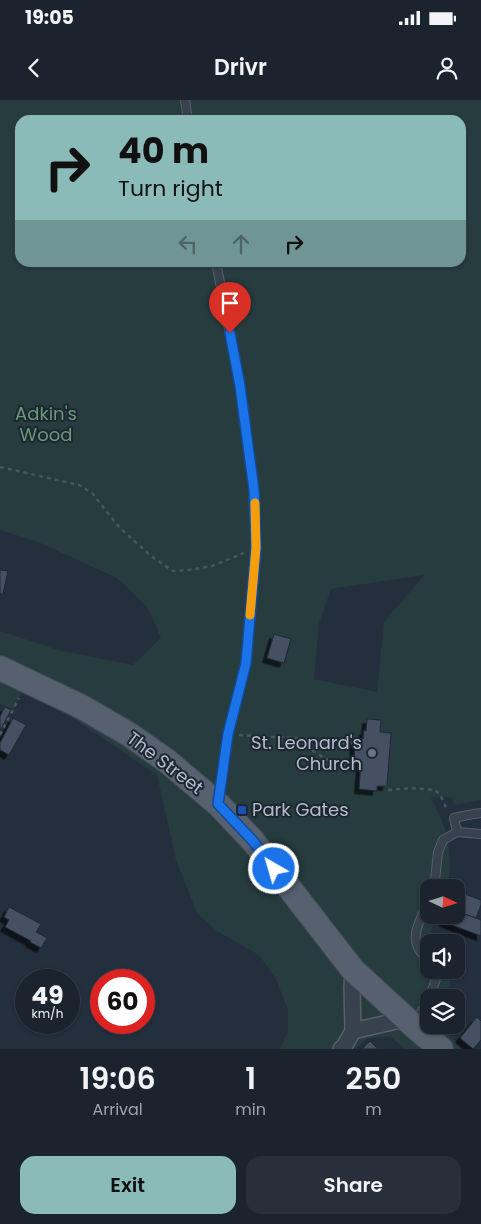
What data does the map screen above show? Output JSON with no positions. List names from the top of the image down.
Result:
{
  "streets": {
    "main road": ["The Street"]
  },
  "parks": ["Adkin's Wood"],
  "places": {
    "other": ["St. Leonard's Church"],
    "transit": ["Park Gates"]
  },
  "north": "right",
  "page": {
    "status": "19:05",
    "header": "Drivr",
    "turn": ["40 m", "Turn right"],
    "speed": "49 km/h",
    "limit": "60",
    "eta": [
      "19:06",
      "Arrival",
      "1",
      "min",
      "250",
      "m"
    ],
    "buttons": ["Exit", "Share"]
  }
}
